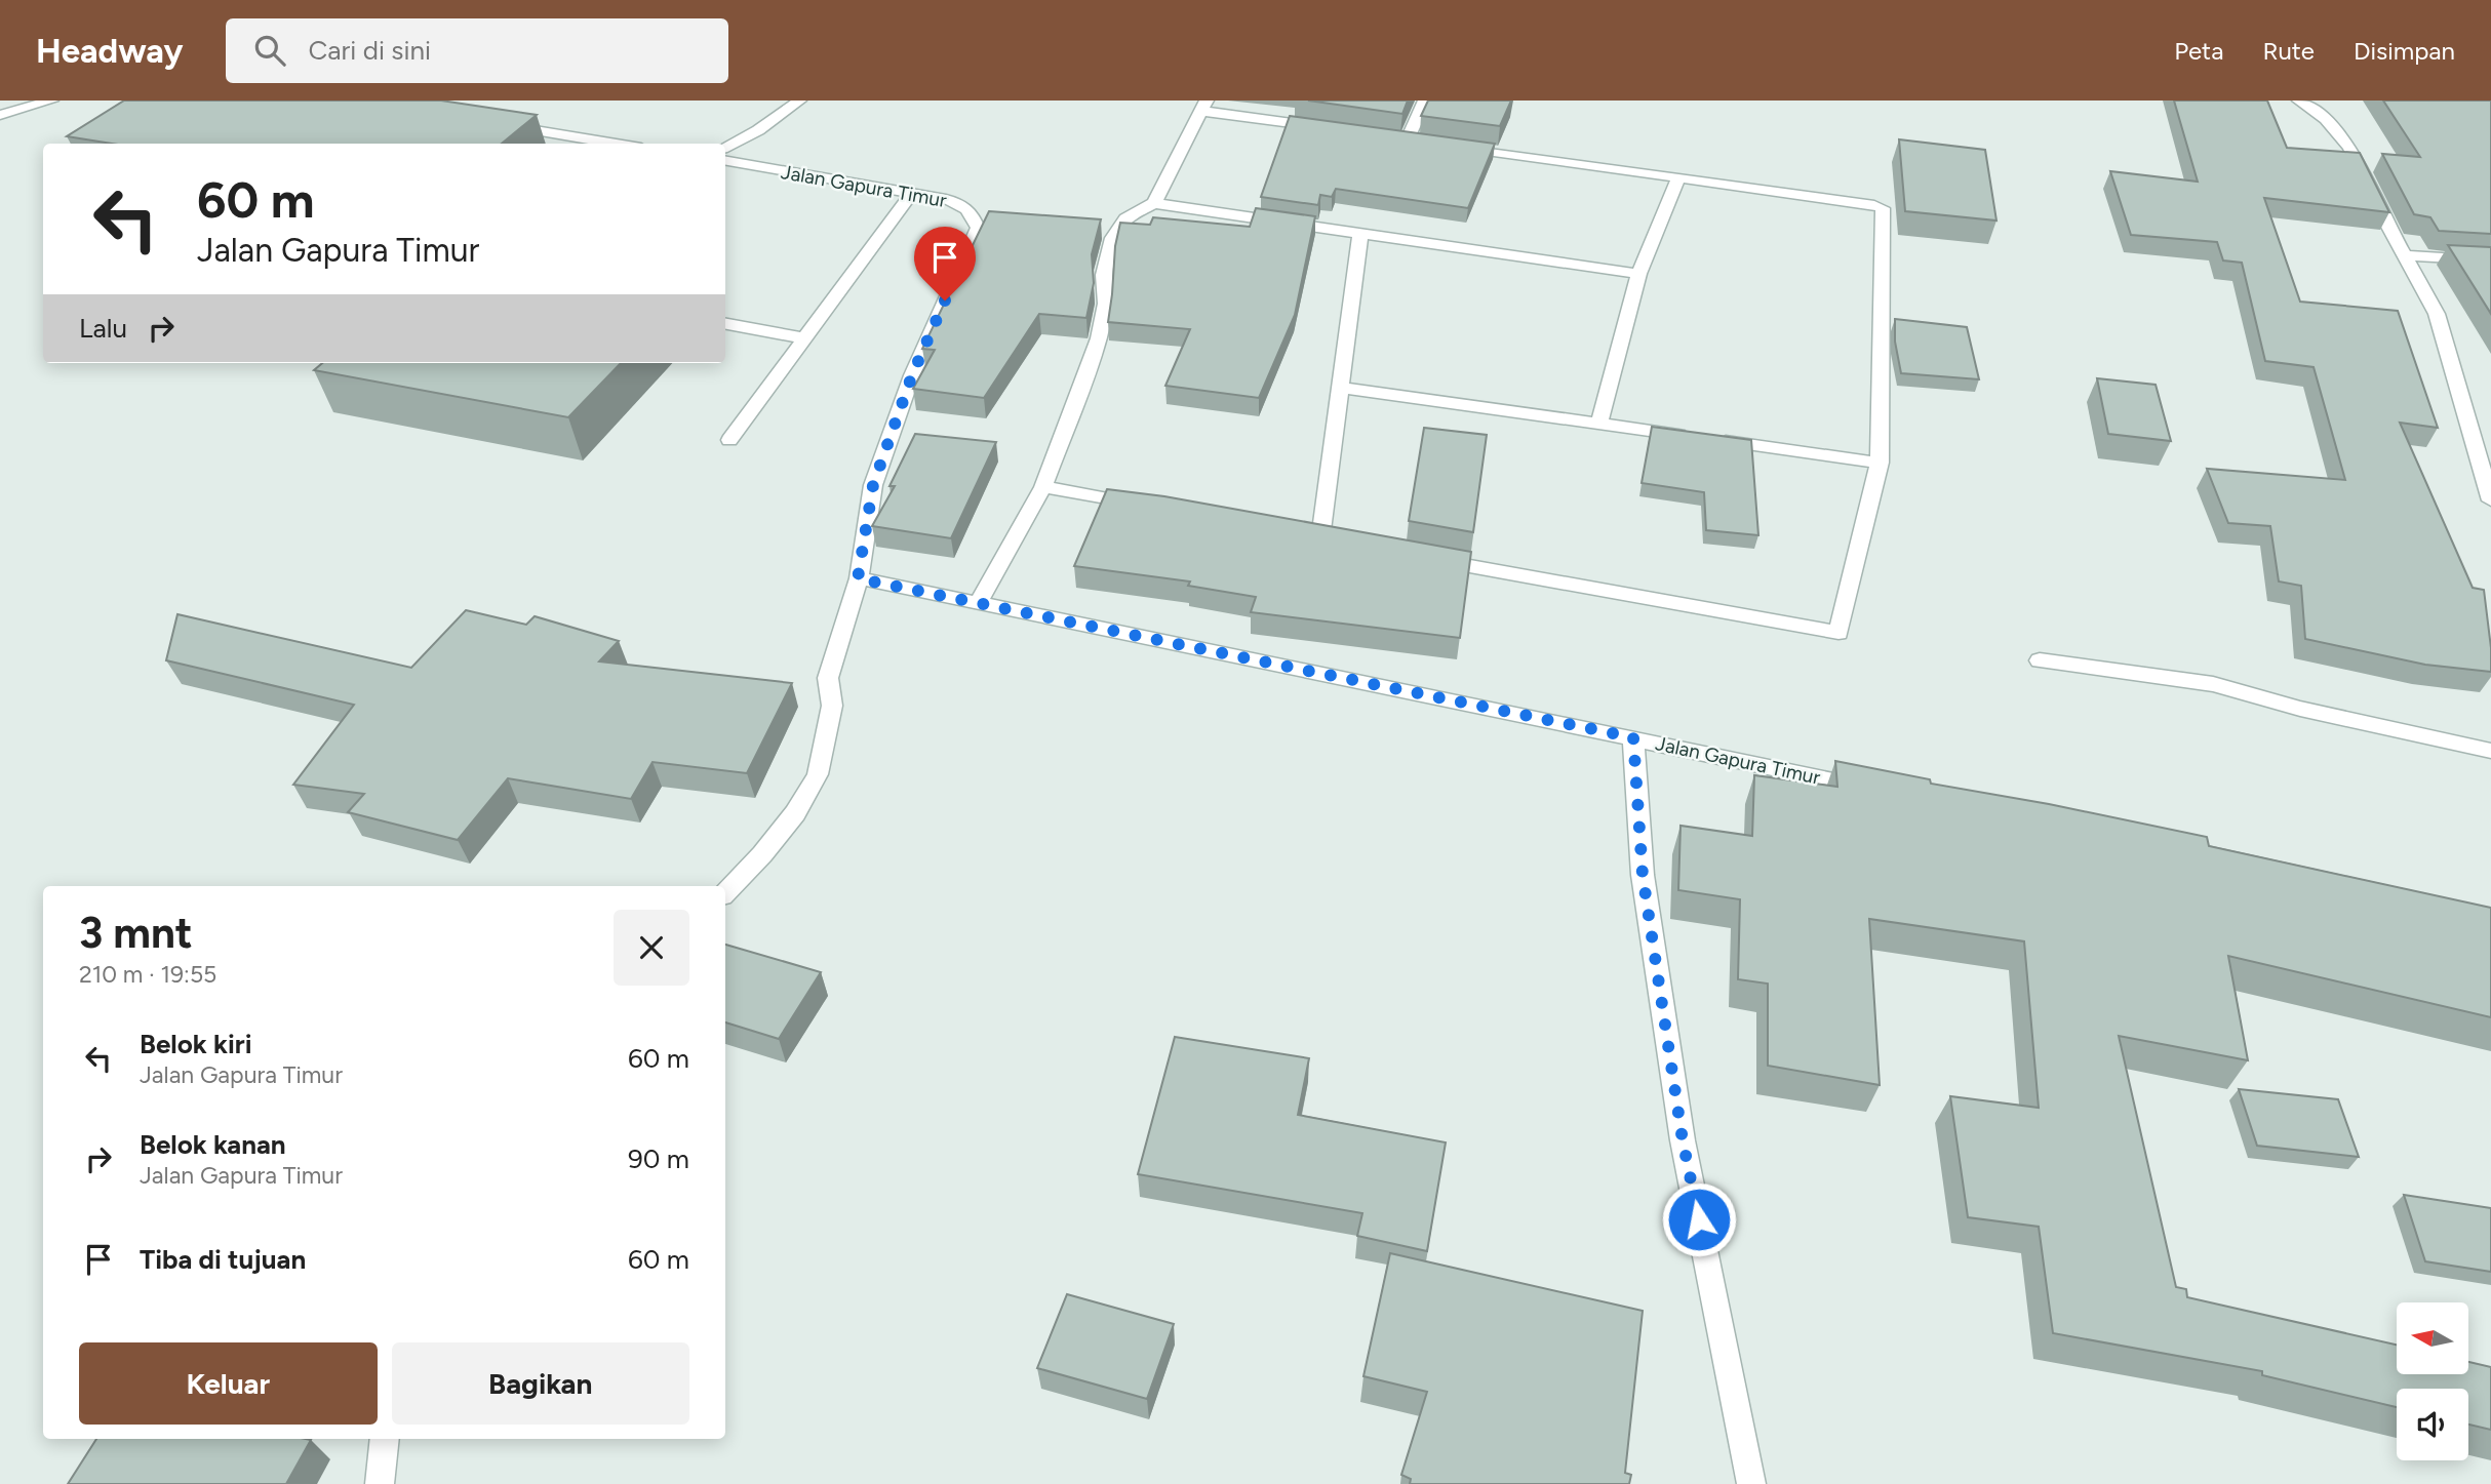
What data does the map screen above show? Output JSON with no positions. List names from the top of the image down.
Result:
{
  "streets": {
    "street": ["Jalan Gapura Timur"]
  },
  "north": "left",
  "page": {
    "header": "Headway",
    "search": "Cari di sini",
    "nav": ["Peta", "Rute", "Disimpan"],
    "turn": ["60 m", "Jalan Gapura Timur"],
    "then": "Lalu",
    "heading": ["3 mnt", "210 m · 19:55"],
    "list": [
      {
        "name": "Belok kiri",
        "note": "Jalan Gapura Timur",
        "value": "60 m"
      },
      {
        "name": "Belok kanan",
        "note": "Jalan Gapura Timur",
        "value": "90 m"
      },
      {
        "name": "Tiba di tujuan",
        "value": "60 m"
      }
    ],
    "buttons": ["Keluar", "Bagikan"]
  }
}
